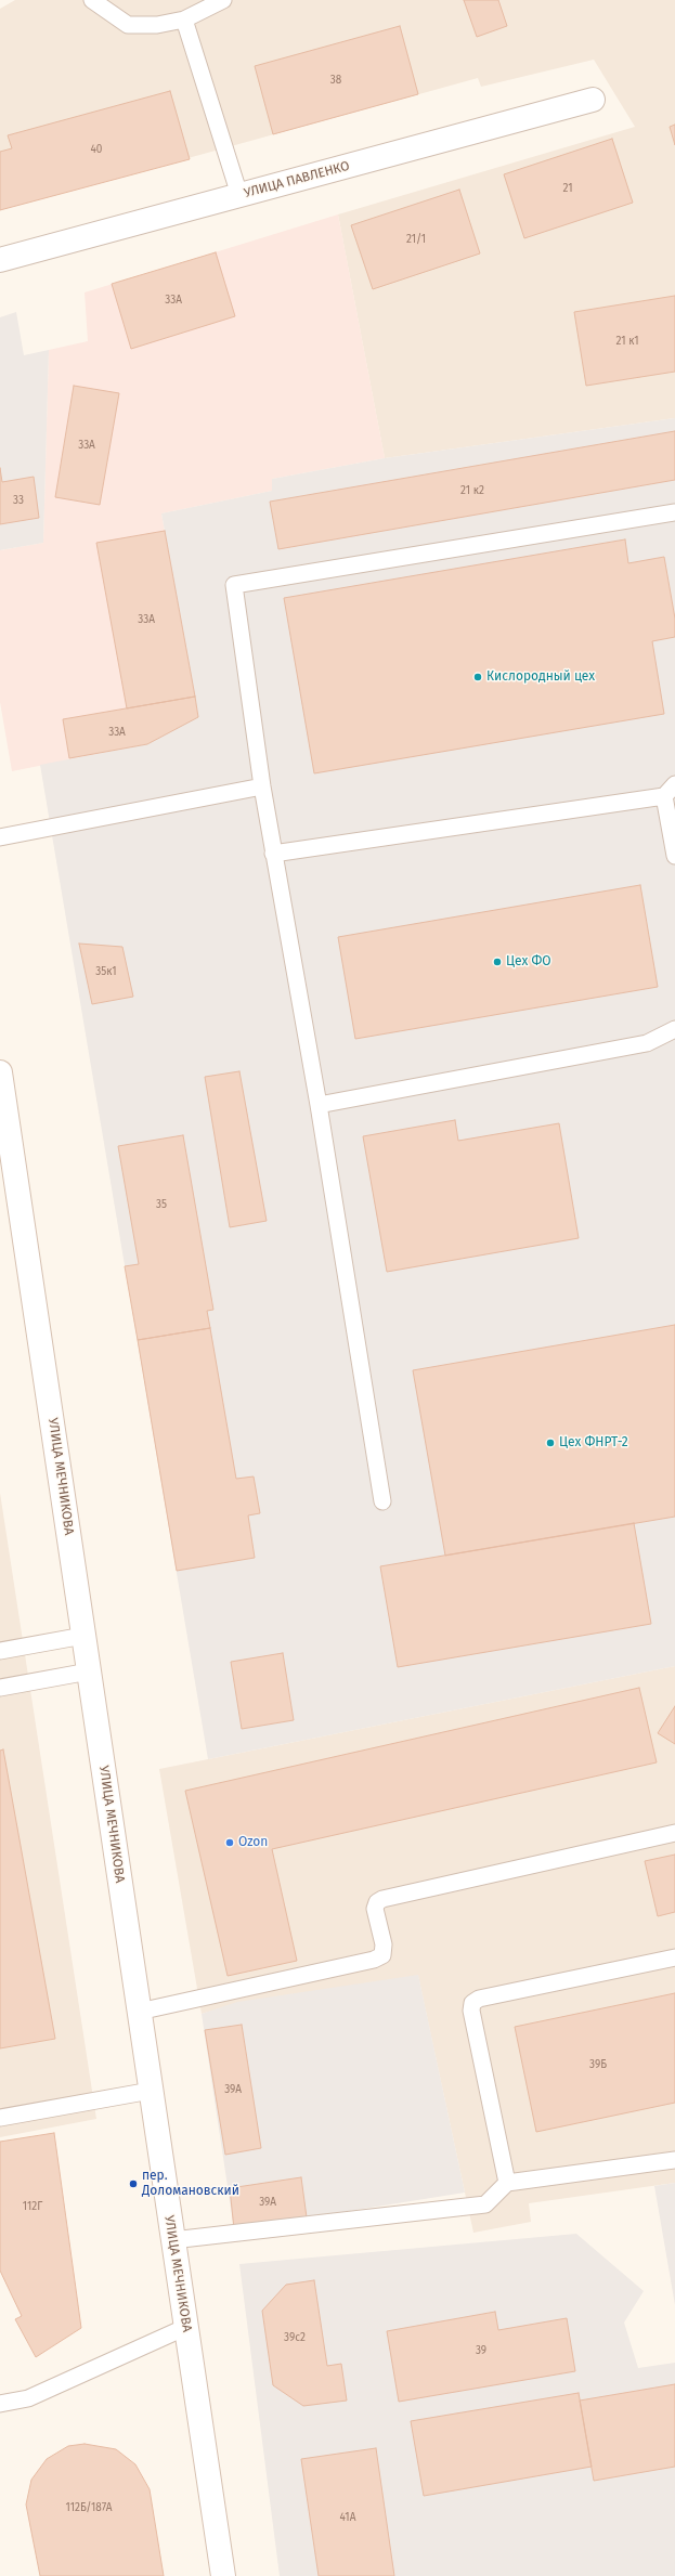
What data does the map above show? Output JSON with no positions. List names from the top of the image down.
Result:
{
  "streets": {
    "main road": ["УЛИЦА ПАВЛЕНКО", "УЛИЦА МЕЧНИКОВА"]
  },
  "places": [
    "Кислородный цех",
    "Цех ФО",
    "Цех ФНРТ-2",
    "Ozon",
    "пер. Доломановский"
  ],
  "house_numbers": [
    "38",
    "40",
    "21",
    "21/1",
    "33А",
    "21 к1",
    "33А",
    "21 к2",
    "33",
    "33А",
    "33А",
    "35к1",
    "35",
    "39Б",
    "39А",
    "39А",
    "112Г",
    "39с2",
    "39",
    "112Б/187А",
    "41А"
  ]
}
